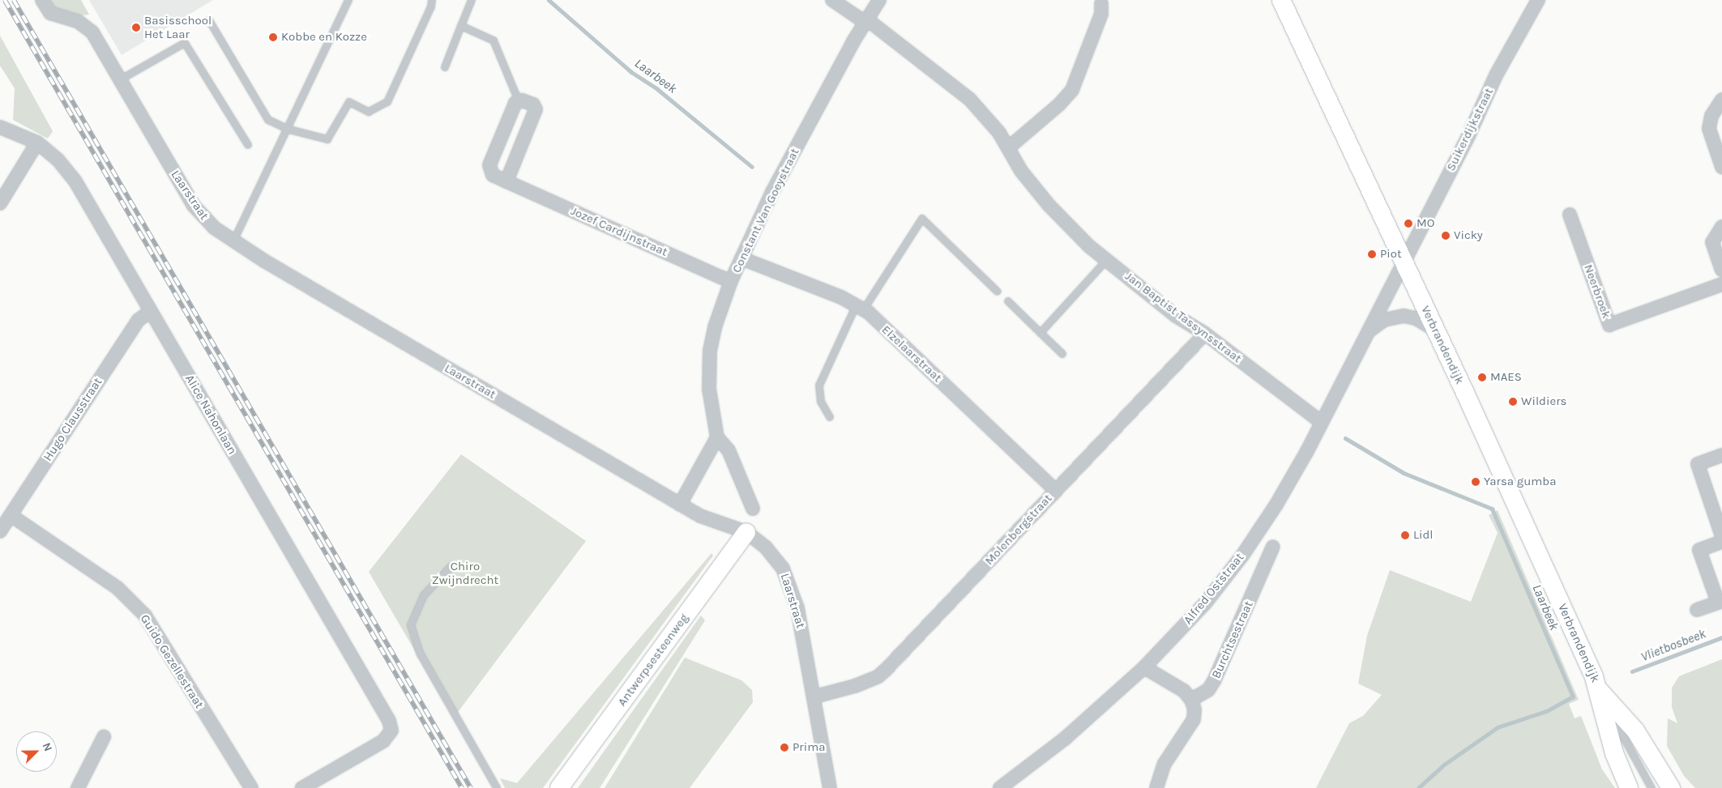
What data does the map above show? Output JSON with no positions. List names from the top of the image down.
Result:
{
  "streets": {
    "main road": ["Verbrandendijk", "Antwerpsesteenweg"],
    "street": [
      "Suikerdijkstraat",
      "Laarstraat",
      "Constant Van Goeystraat",
      "Jozef Cardijnstraat",
      "Neerbroek",
      "Jan Baptist Tassynsstraat",
      "Elzelaarstraat",
      "Alice Nahonlaan",
      "Hugo Clausstraat",
      "Molenbergstraat",
      "Alfred Oststraat",
      "Burchtsestraat",
      "Guido Gezellestraat"
    ]
  },
  "crossings": [
    ["Suikerdijkstraat", "Verbrandendijk"],
    ["Laarstraat", "Molenbergstraat"],
    ["Laarstraat", "Antwerpsesteenweg"],
    ["Constant Van Goeystraat", "Jozef Cardijnstraat"],
    ["Constant Van Goeystraat", "Jan Baptist Tassynsstraat"],
    ["Constant Van Goeystraat", "Elzelaarstraat"],
    ["Jan Baptist Tassynsstraat", "Molenbergstraat"],
    ["Jan Baptist Tassynsstraat", "Alfred Oststraat"],
    ["Elzelaarstraat", "Molenbergstraat"],
    ["Alice Nahonlaan", "Hugo Clausstraat"],
    ["Hugo Clausstraat", "Guido Gezellestraat"]
  ],
  "water": ["Laarbeek", "Vlietbosbeek"],
  "parks": ["Chiro Zwijndrecht"],
  "places": [
    "Basisschool Het Laar",
    "Kobbe en Kozze",
    "MO",
    "Vicky",
    "Piot",
    "MAES",
    "Wildiers",
    "Yarsa gumba",
    "Lidl",
    "Prima"
  ],
  "north": "top right"
}
